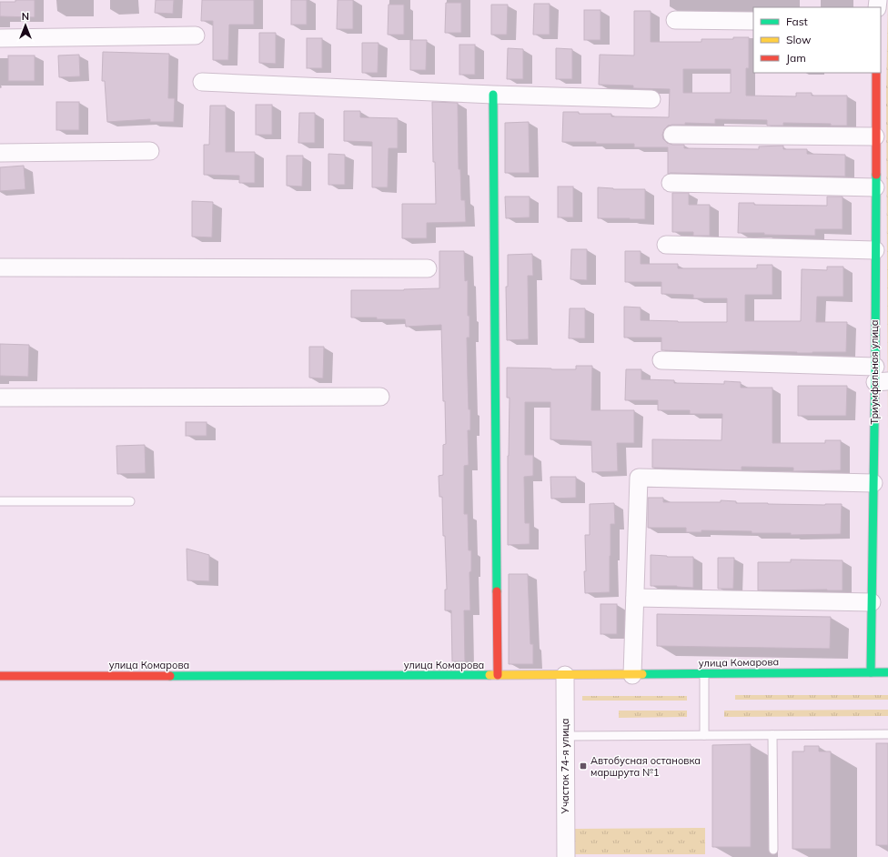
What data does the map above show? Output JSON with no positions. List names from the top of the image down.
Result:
{
  "streets": {
    "street": ["Триумфальная улица", "улица Комарова", "Участок 74-я улица"]
  },
  "crossings": [
    ["Триумфальная улица", "улица Комарова"],
    ["улица Комарова", "Участок 74-я улица"]
  ],
  "places": {
    "transit": ["Автобусная остановка маршрута №1"]
  },
  "legend": ["Fast", "Slow", "Jam"],
  "north": "top"
}
